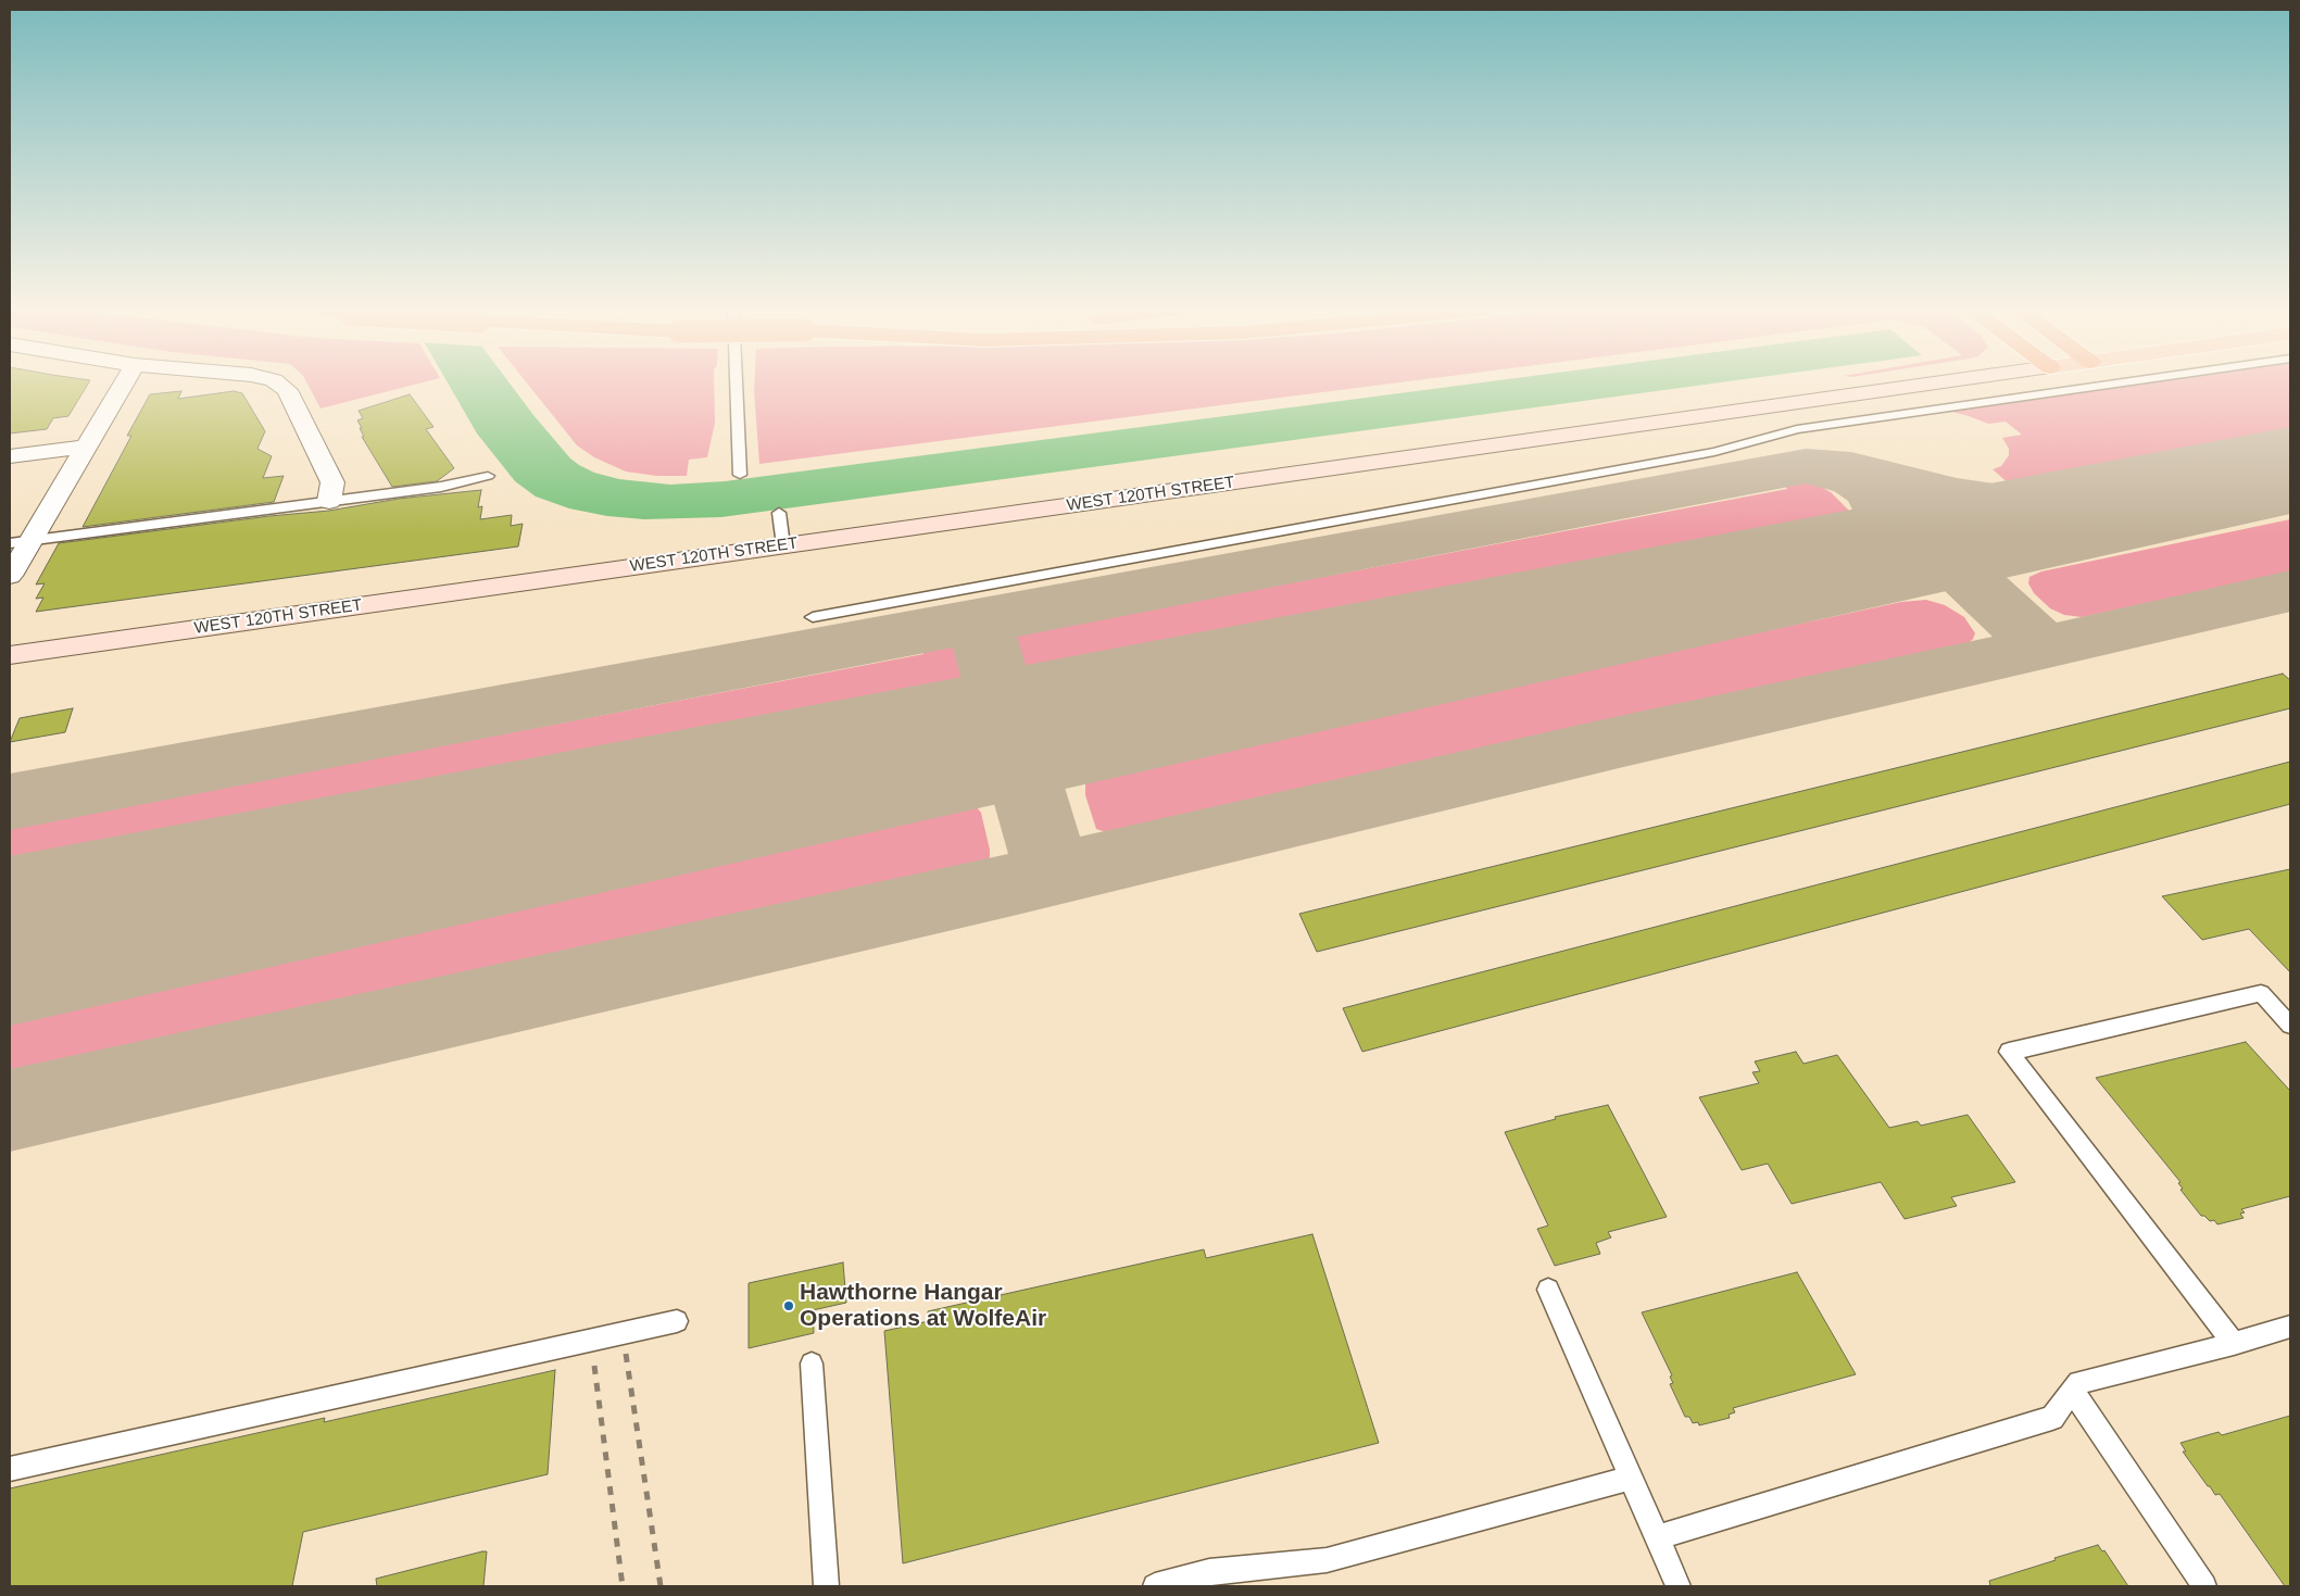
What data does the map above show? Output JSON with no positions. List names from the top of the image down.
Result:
{
  "streets": {
    "main road": ["WEST 120TH STREET"]
  },
  "places": ["Hawthorne Hangar Operations at WolfeAir"]
}
